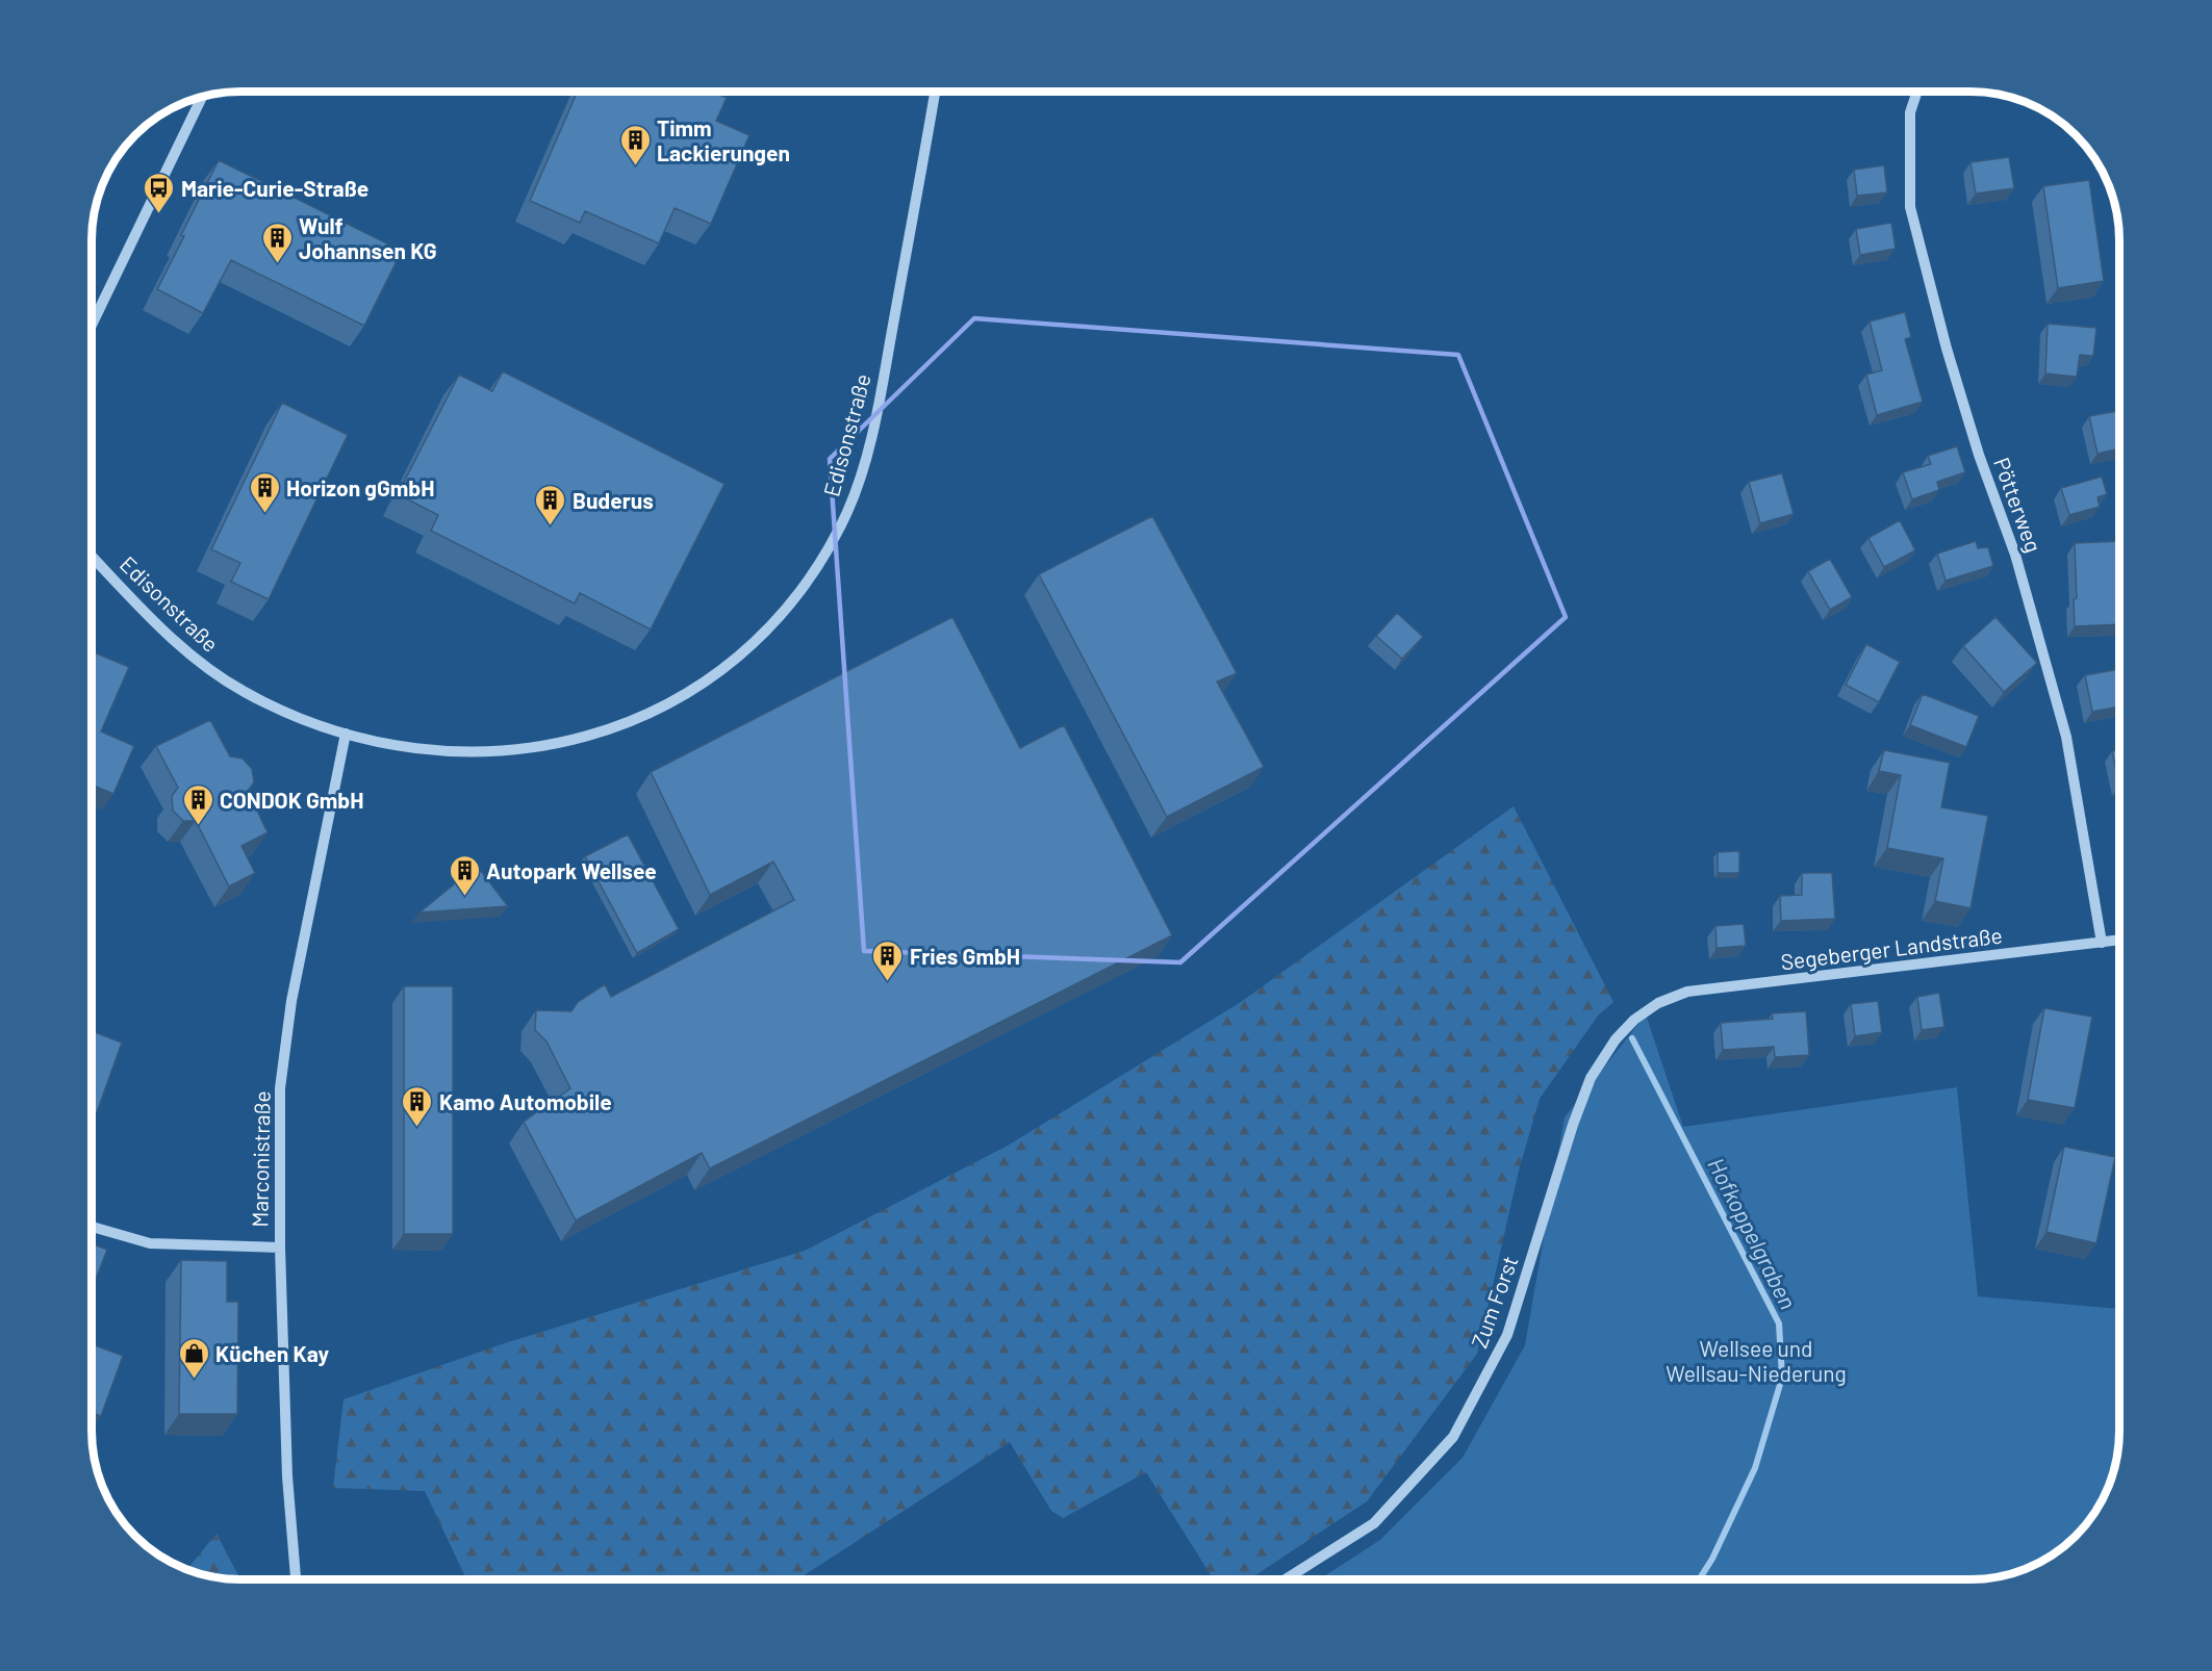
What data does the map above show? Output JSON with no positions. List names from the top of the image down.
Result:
{
  "streets": {
    "street": [
      "Edisonstraße",
      "Pötterweg",
      "Segeberger Landstraße",
      "Marconistraße",
      "Zum Forst"
    ]
  },
  "crossings": [
    ["Edisonstraße", "Marconistraße"],
    ["Pötterweg", "Segeberger Landstraße"],
    ["Segeberger Landstraße", "Zum Forst"]
  ],
  "water": ["Hofkoppelgraben"],
  "parks": ["Wellsee und Wellsau-Niederung"],
  "places": {
    "building": [
      "Timm Lackierungen",
      "Wulf Johannsen KG",
      "Horizon gGmbH",
      "Buderus",
      "CONDOK GmbH",
      "Autopark Wellsee",
      "Fries GmbH",
      "Kamo Automobile"
    ],
    "bus stop": ["Marie-Curie-Straße"],
    "shop": ["Küchen Kay"]
  }
}
